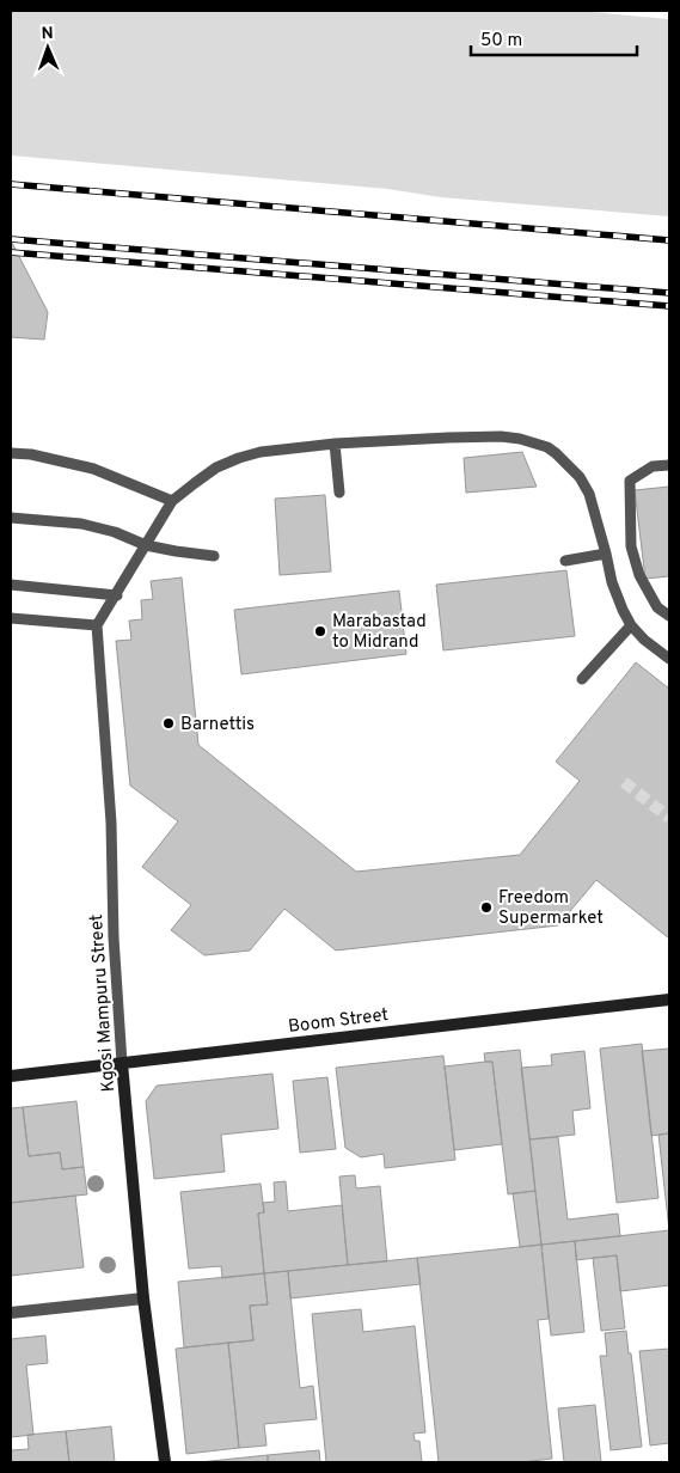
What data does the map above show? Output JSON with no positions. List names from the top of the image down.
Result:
{
  "streets": {
    "main road": ["Kgosi Mampuru Street", "Boom Street"]
  },
  "crossings": [
    ["Kgosi Mampuru Street", "Boom Street"]
  ],
  "places": ["Marabastad to Midrand", "Barnettis", "Freedom Supermarket"],
  "scale_bar": "50 m",
  "north": "top"
}
